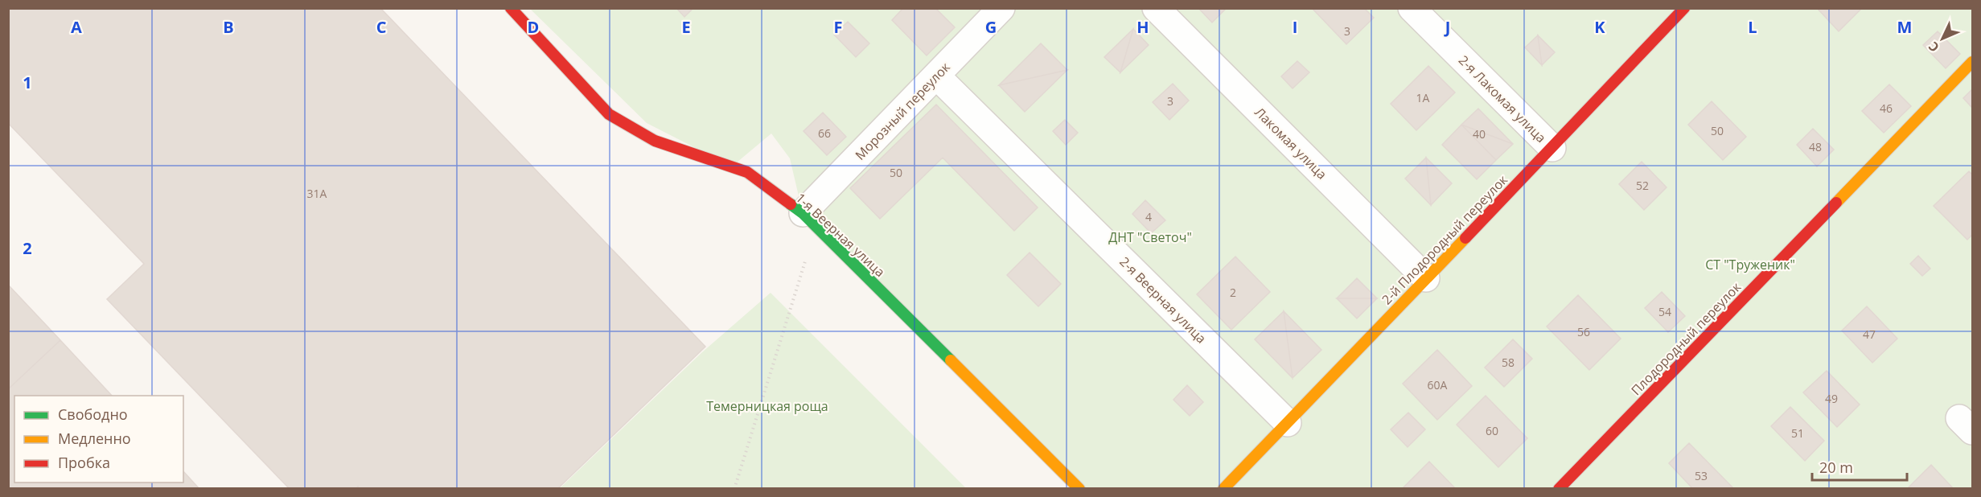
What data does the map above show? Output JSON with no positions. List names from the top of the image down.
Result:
{
  "streets": {
    "street": [
      "2-я Лакомая улица",
      "Морозный переулок",
      "Лакомая улица",
      "1-я Веерная улица",
      "2-й Плодородный переулок",
      "2-я Веерная улица",
      "Плодородный переулок"
    ]
  },
  "crossings": [
    ["2-я Лакомая улица", "2-й Плодородный переулок"],
    ["Морозный переулок", "1-я Веерная улица"],
    ["Морозный переулок", "2-я Веерная улица"],
    ["Лакомая улица", "2-й Плодородный переулок"],
    ["2-й Плодородный переулок", "2-я Веерная улица"]
  ],
  "parks": ["ДНТ \"Светоч\"", "СТ \"Труженик\"", "Темерницкая роща"],
  "house_numbers": [
    "3",
    "1А",
    "3",
    "46",
    "50",
    "66",
    "40",
    "48",
    "50",
    "52",
    "31А",
    "4",
    "2",
    "54",
    "56",
    "47",
    "58",
    "60А",
    "49",
    "60",
    "51",
    "53"
  ],
  "legend": ["Свободно", "Медленно", "Пробка"],
  "scale_bar": "20 m",
  "north": "bottom left",
  "grid": {
    "columns": [
      "A",
      "B",
      "C",
      "D",
      "E",
      "F",
      "G",
      "H",
      "I",
      "J",
      "K",
      "L",
      "M"
    ],
    "rows": ["1", "2"]
  }
}
